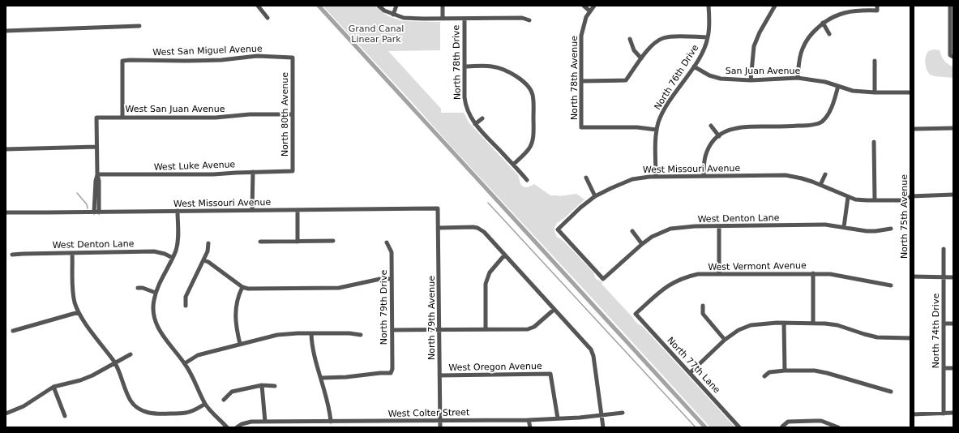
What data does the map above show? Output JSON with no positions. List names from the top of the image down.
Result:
{
  "streets": {
    "main road": ["North 75th Avenue"],
    "street": [
      "West San Miguel Avenue",
      "North 78th Drive",
      "San Juan Avenue",
      "North 76th Drive",
      "North 78th Avenue",
      "West San Juan Avenue",
      "North 80th Avenue",
      "West Luke Avenue",
      "West Missouri Avenue",
      "West Denton Lane",
      "West Vermont Avenue",
      "North 79th Drive",
      "North 79th Avenue",
      "North 74th Drive",
      "North 77th Lane",
      "West Oregon Avenue",
      "West Colter Street"
    ]
  },
  "crossings": [
    ["West San Miguel Avenue", "West San Juan Avenue"],
    ["West San Miguel Avenue", "North 80th Avenue"],
    ["San Juan Avenue", "North 76th Drive"],
    ["San Juan Avenue", "North 75th Avenue"],
    ["North 76th Drive", "North 78th Avenue"],
    ["North 76th Drive", "West Missouri Avenue"],
    ["West San Juan Avenue", "North 80th Avenue"],
    ["North 80th Avenue", "West Luke Avenue"],
    ["West Missouri Avenue", "North 75th Avenue"],
    ["West Missouri Avenue", "West Denton Lane"],
    ["West Missouri Avenue", "North 79th Avenue"],
    ["West Vermont Avenue", "North 77th Lane"],
    ["North 79th Avenue", "West Oregon Avenue"],
    ["North 79th Avenue", "West Colter Street"],
    ["West Oregon Avenue", "West Colter Street"]
  ],
  "parks": ["Grand Canal Linear Park"]
}
